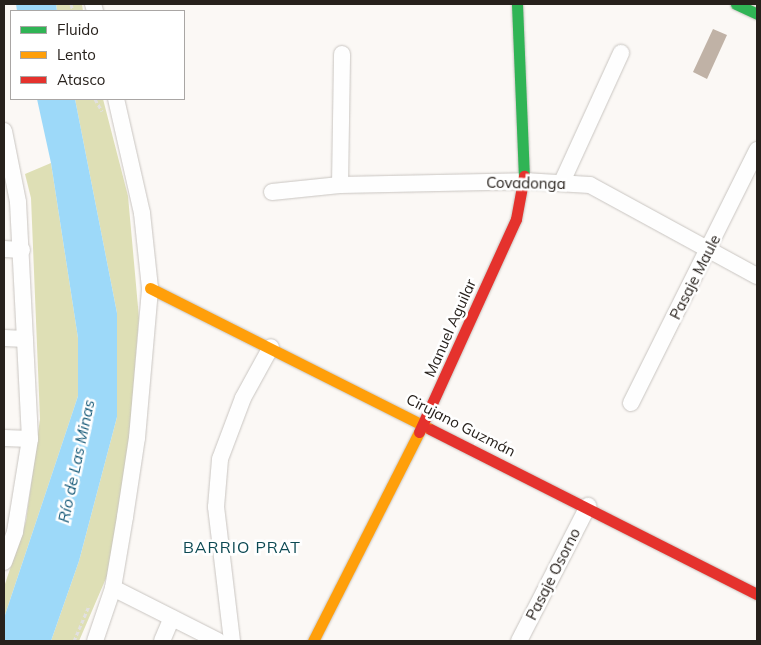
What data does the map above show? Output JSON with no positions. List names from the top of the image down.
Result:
{
  "streets": {
    "street": [
      "Covadonga",
      "Pasaje Maule",
      "Manuel Aguilar",
      "Cirujano Guzmán",
      "Pasaje Osorno"
    ]
  },
  "crossings": [
    ["Covadonga", "Pasaje Maule"],
    ["Covadonga", "Manuel Aguilar"],
    ["Manuel Aguilar", "Cirujano Guzmán"],
    ["Cirujano Guzmán", "Pasaje Osorno"]
  ],
  "districts": ["BARRIO PRAT"],
  "water": ["Río de Las Minas"],
  "legend": ["Fluido", "Lento", "Atasco"]
}
